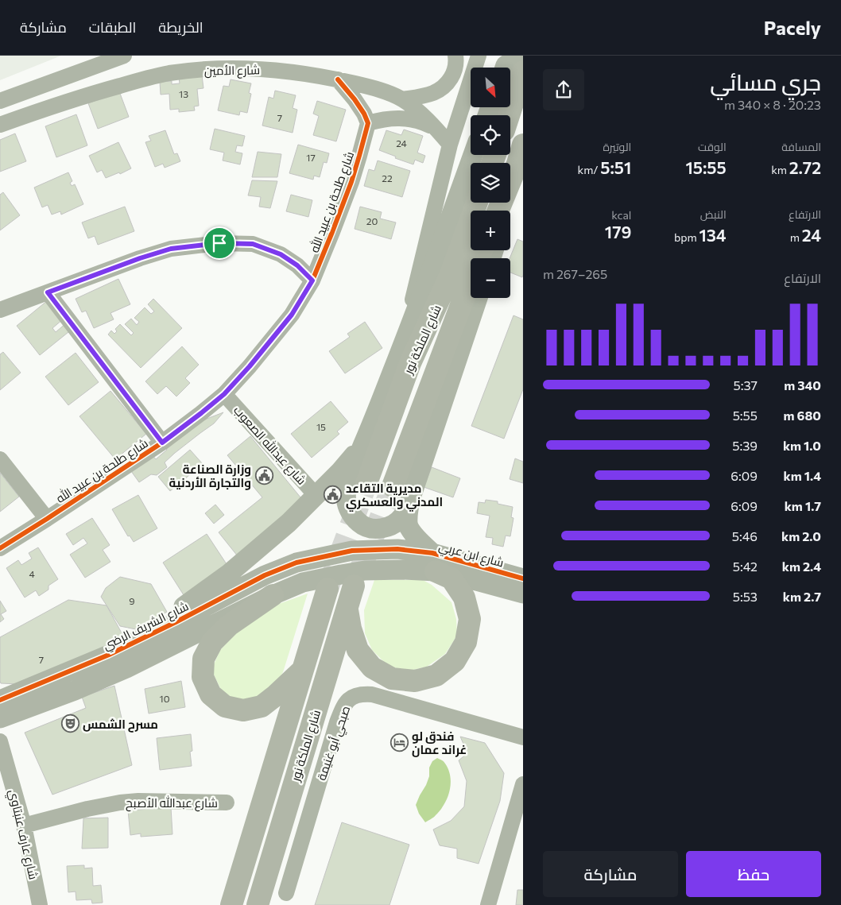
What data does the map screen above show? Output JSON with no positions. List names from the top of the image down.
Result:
{
  "streets": {
    "highway": ["شارع الملكة نور"],
    "street": [
      "شارع الأمين",
      "شارع طلحة بن عبيد الله",
      "شارع عبدالله الصعوب",
      "شارع ابن عربي",
      "شارع الشريف الرضي",
      "صبحي أبو غنيمة",
      "شارع عبدالله الأصبح",
      "شارع عارف عنبتاوي"
    ]
  },
  "crossings": [
    ["شارع طلحة بن عبيد الله", "شارع عبدالله الصعوب"],
    ["شارع عبدالله الصعوب", "شارع الشريف الرضي"],
    ["شارع ابن عربي", "شارع الشريف الرضي"],
    ["شارع عبدالله الأصبح", "شارع عارف عنبتاوي"]
  ],
  "places": {
    "public building": ["وزارة الصناعة والتجارة الأردنية", "مديرية التقاعد المدني والعسكري"],
    "theatre": ["مسرح الشمس"],
    "hotel": ["فندق لو غراند عمان"]
  },
  "house_numbers": [
    "13",
    "7",
    "24",
    "17",
    "22",
    "20",
    "15",
    "4",
    "9",
    "7",
    "10"
  ],
  "north": "bottom right",
  "page": {
    "header": "Pacely",
    "nav": ["الخريطة", "الطبقات", "مشاركة"],
    "heading": ["جري مسائي", "20:23 · 8 × 340 m"],
    "map_buttons": ["+", "−"],
    "stats": [
      ["المسافة", "2.72 km"],
      ["الوقت", "15:55"],
      ["الوتيرة", "5:51 /km"],
      ["الارتفاع", "24 m"],
      ["النبض", "134 bpm"],
      ["kcal", "179"]
    ],
    "chart": ["الارتفاع", "265–267 m"],
    "list": [
      {
        "name": "340 m",
        "note": "5:37"
      },
      {
        "name": "680 m",
        "note": "5:55"
      },
      {
        "name": "1.0 km",
        "note": "5:39"
      },
      {
        "name": "1.4 km",
        "note": "6:09"
      },
      {
        "name": "1.7 km",
        "note": "6:09"
      },
      {
        "name": "2.0 km",
        "note": "5:46"
      },
      {
        "name": "2.4 km",
        "note": "5:42"
      },
      {
        "name": "2.7 km",
        "note": "5:53"
      }
    ],
    "buttons": ["حفظ", "مشاركة"]
  }
}
